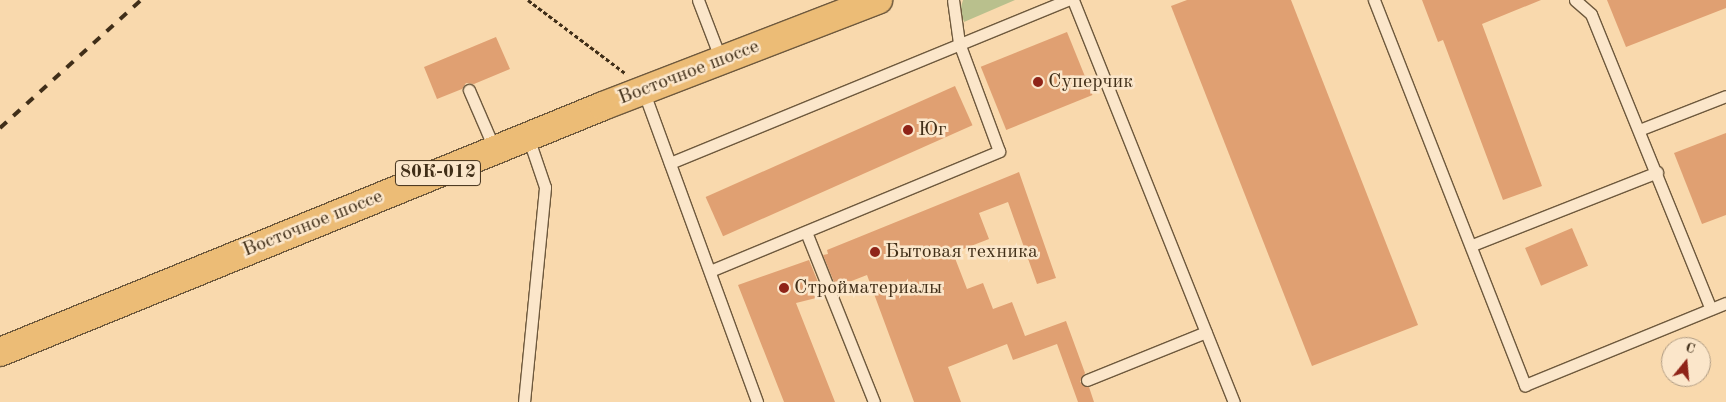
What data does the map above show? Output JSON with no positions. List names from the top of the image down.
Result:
{
  "streets": {
    "main road": ["Восточное шоссе", "80К-012"]
  },
  "places": [
    "Суперчик",
    "Юг",
    "Бытовая техника",
    "Стройматериалы"
  ],
  "north": "top"
}
